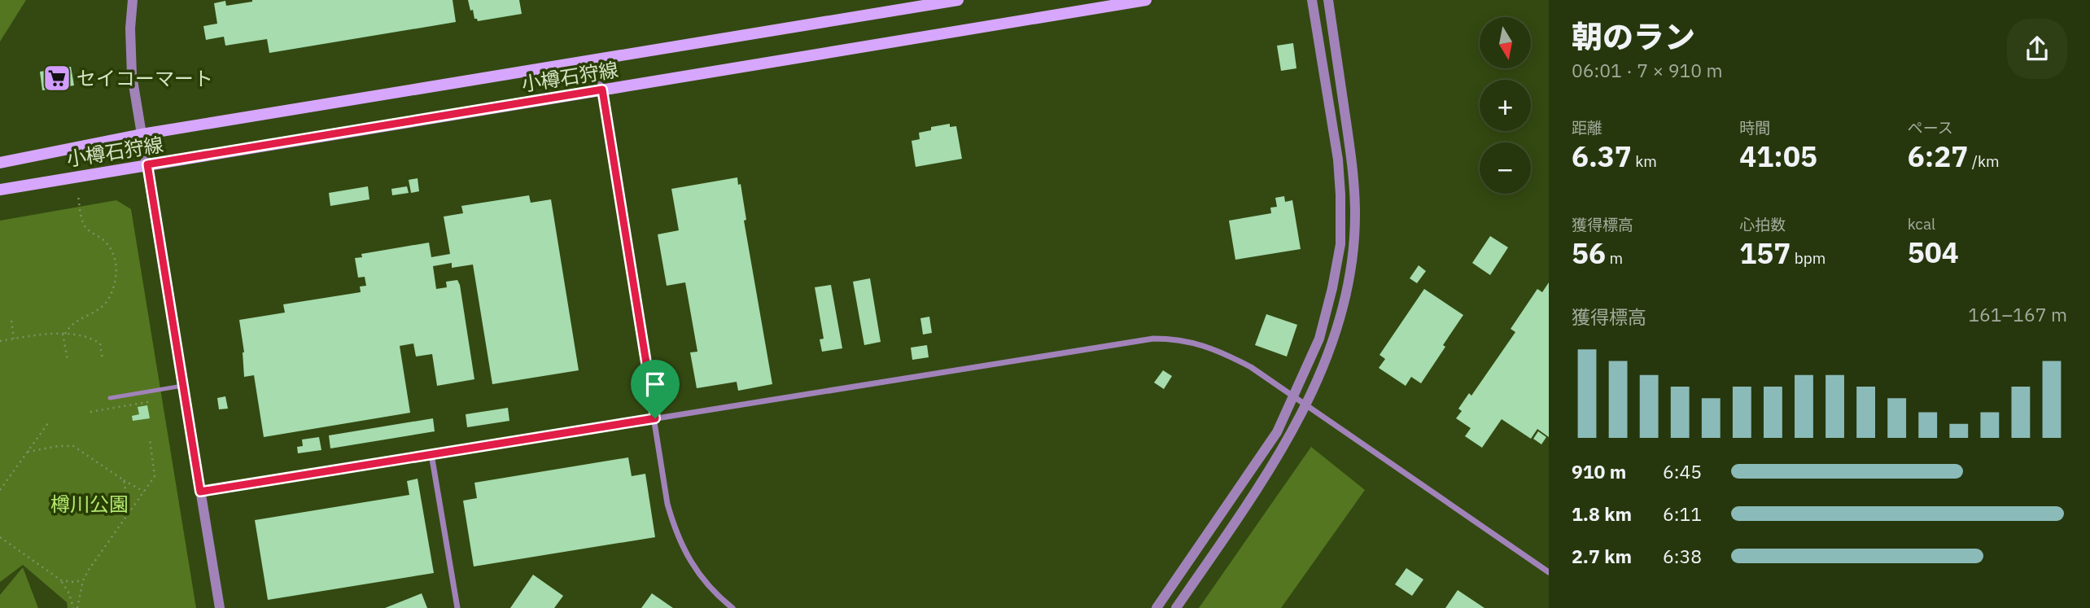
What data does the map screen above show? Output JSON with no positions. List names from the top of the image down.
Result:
{
  "streets": {
    "main road": ["小樽石狩線"]
  },
  "parks": ["樽川公園"],
  "places": {
    "supermarket": ["セイコーマート"]
  },
  "north": "bottom",
  "page": {
    "heading": ["朝のラン", "06:01 · 7 × 910 m"],
    "map_buttons": ["+", "−"],
    "stats": [
      ["距離", "6.37 km"],
      ["時間", "41:05"],
      ["ペース", "6:27 /km"],
      ["獲得標高", "56 m"],
      ["心拍数", "157 bpm"],
      ["kcal", "504"]
    ],
    "chart": ["獲得標高", "161–167 m"],
    "list": [
      {
        "name": "910 m",
        "note": "6:45"
      },
      {
        "name": "1.8 km",
        "note": "6:11"
      },
      {
        "name": "2.7 km",
        "note": "6:38"
      }
    ]
  }
}
